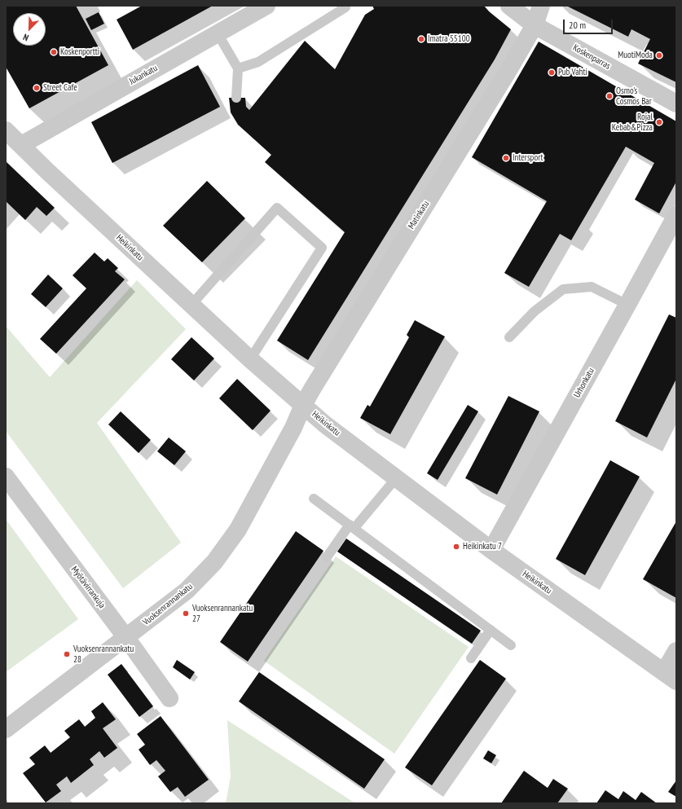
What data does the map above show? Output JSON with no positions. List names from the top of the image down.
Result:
{
  "streets": {
    "street": [
      "Koskenparras",
      "Jukankatu",
      "Matinkatu",
      "Heikinkatu",
      "Urhonkatu",
      "Myötävirrankuja",
      "Vuoksenrannankatu"
    ]
  },
  "crossings": [
    ["Koskenparras", "Matinkatu"],
    ["Jukankatu", "Heikinkatu"],
    ["Matinkatu", "Heikinkatu"],
    ["Matinkatu", "Vuoksenrannankatu"],
    ["Heikinkatu", "Urhonkatu"],
    ["Heikinkatu", "Vuoksenrannankatu"],
    ["Myötävirrankuja", "Vuoksenrannankatu"]
  ],
  "places": [
    "Imatra 55100",
    "Koskenportti",
    "MuotiModa",
    "Pub Vahti",
    "Street Cafe",
    "Osmo's Cosmos Bar",
    "Rojal Kebab&Pizza",
    "Intersport",
    "Heikinkatu 7",
    "Vuoksenrannankatu 27",
    "Vuoksenrannankatu 28"
  ],
  "scale_bar": "20 m",
  "north": "bottom left"
}
